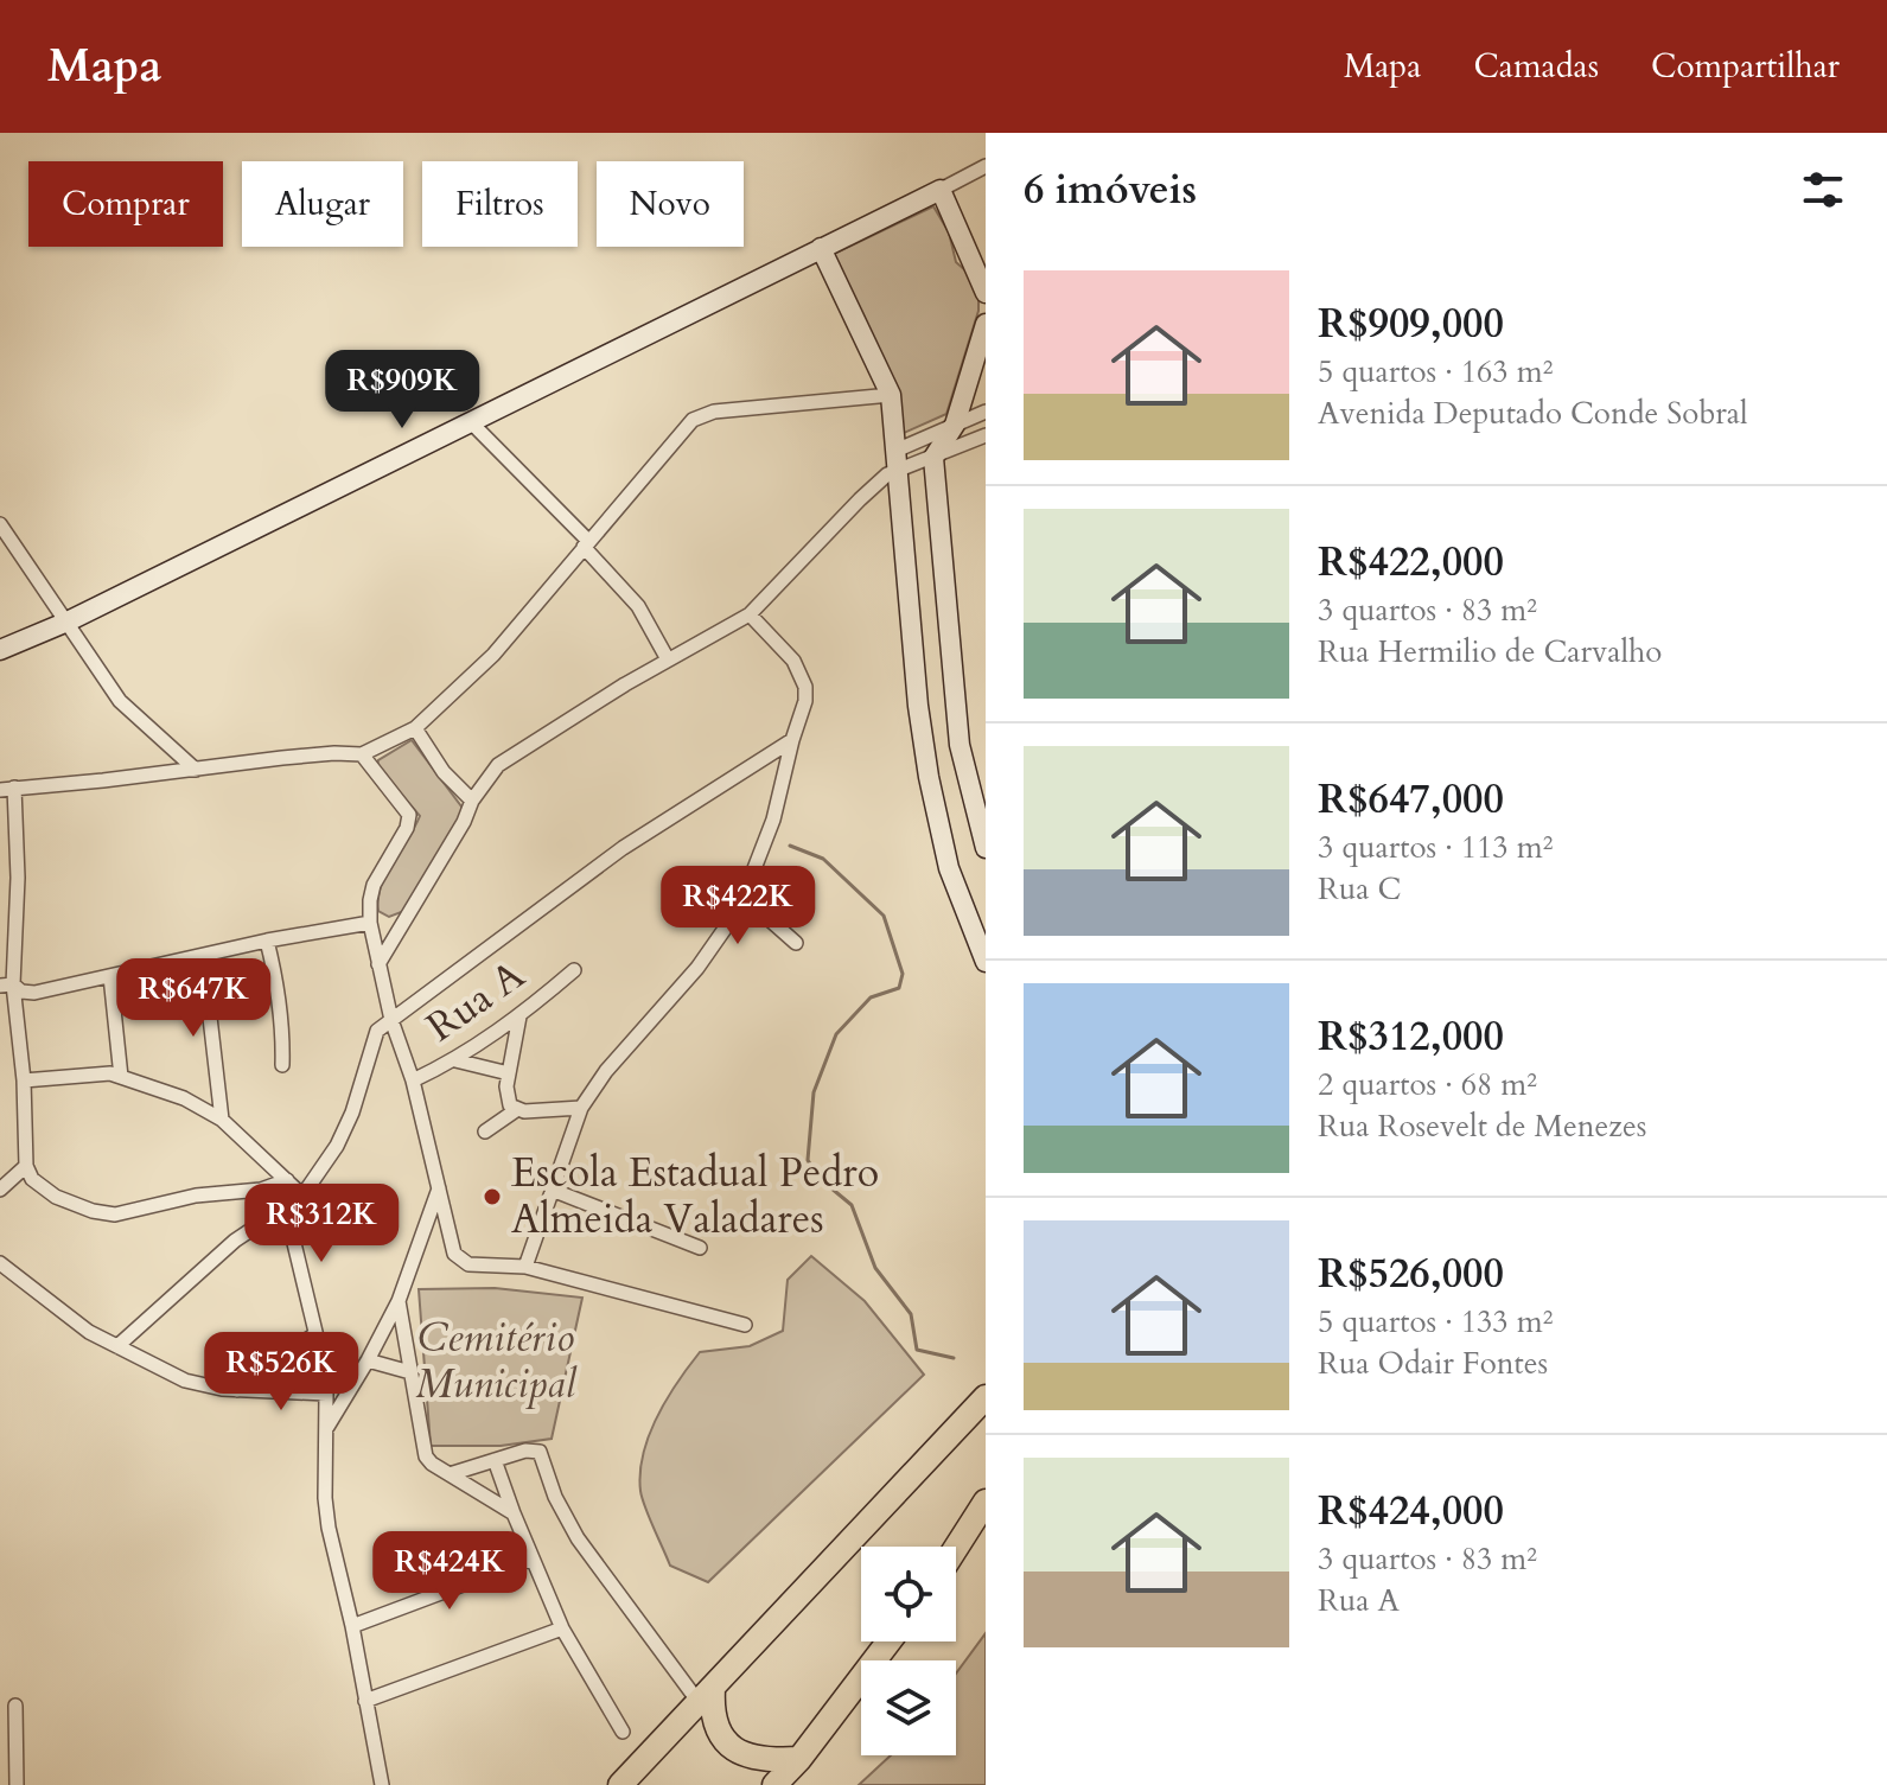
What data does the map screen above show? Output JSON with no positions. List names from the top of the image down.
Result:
{
  "streets": {
    "street": ["Rua A"]
  },
  "parks": ["Cemitério Municipal"],
  "places": ["Escola Estadual Pedro Almeida Valadares"],
  "page": {
    "header": "Mapa",
    "nav": ["Mapa", "Camadas", "Compartilhar"],
    "heading": "6 imóveis",
    "chip": [
      "Comprar",
      "Alugar",
      "Filtros",
      "Novo"
    ],
    "list": [
      {
        "name": "R$909,000",
        "note": "5 quartos · 163 m² · Avenida Deputado Conde Sobral"
      },
      {
        "name": "R$422,000",
        "note": "3 quartos · 83 m² · Rua Hermilio de Carvalho"
      },
      {
        "name": "R$647,000",
        "note": "3 quartos · 113 m² · Rua C"
      },
      {
        "name": "R$312,000",
        "note": "2 quartos · 68 m² · Rua Rosevelt de Menezes"
      },
      {
        "name": "R$526,000",
        "note": "5 quartos · 133 m² · Rua Odair Fontes"
      },
      {
        "name": "R$424,000",
        "note": "3 quartos · 83 m² · Rua A"
      }
    ],
    "price": [
      "R$909K",
      "R$422K",
      "R$647K",
      "R$312K",
      "R$526K",
      "R$424K"
    ]
  }
}
